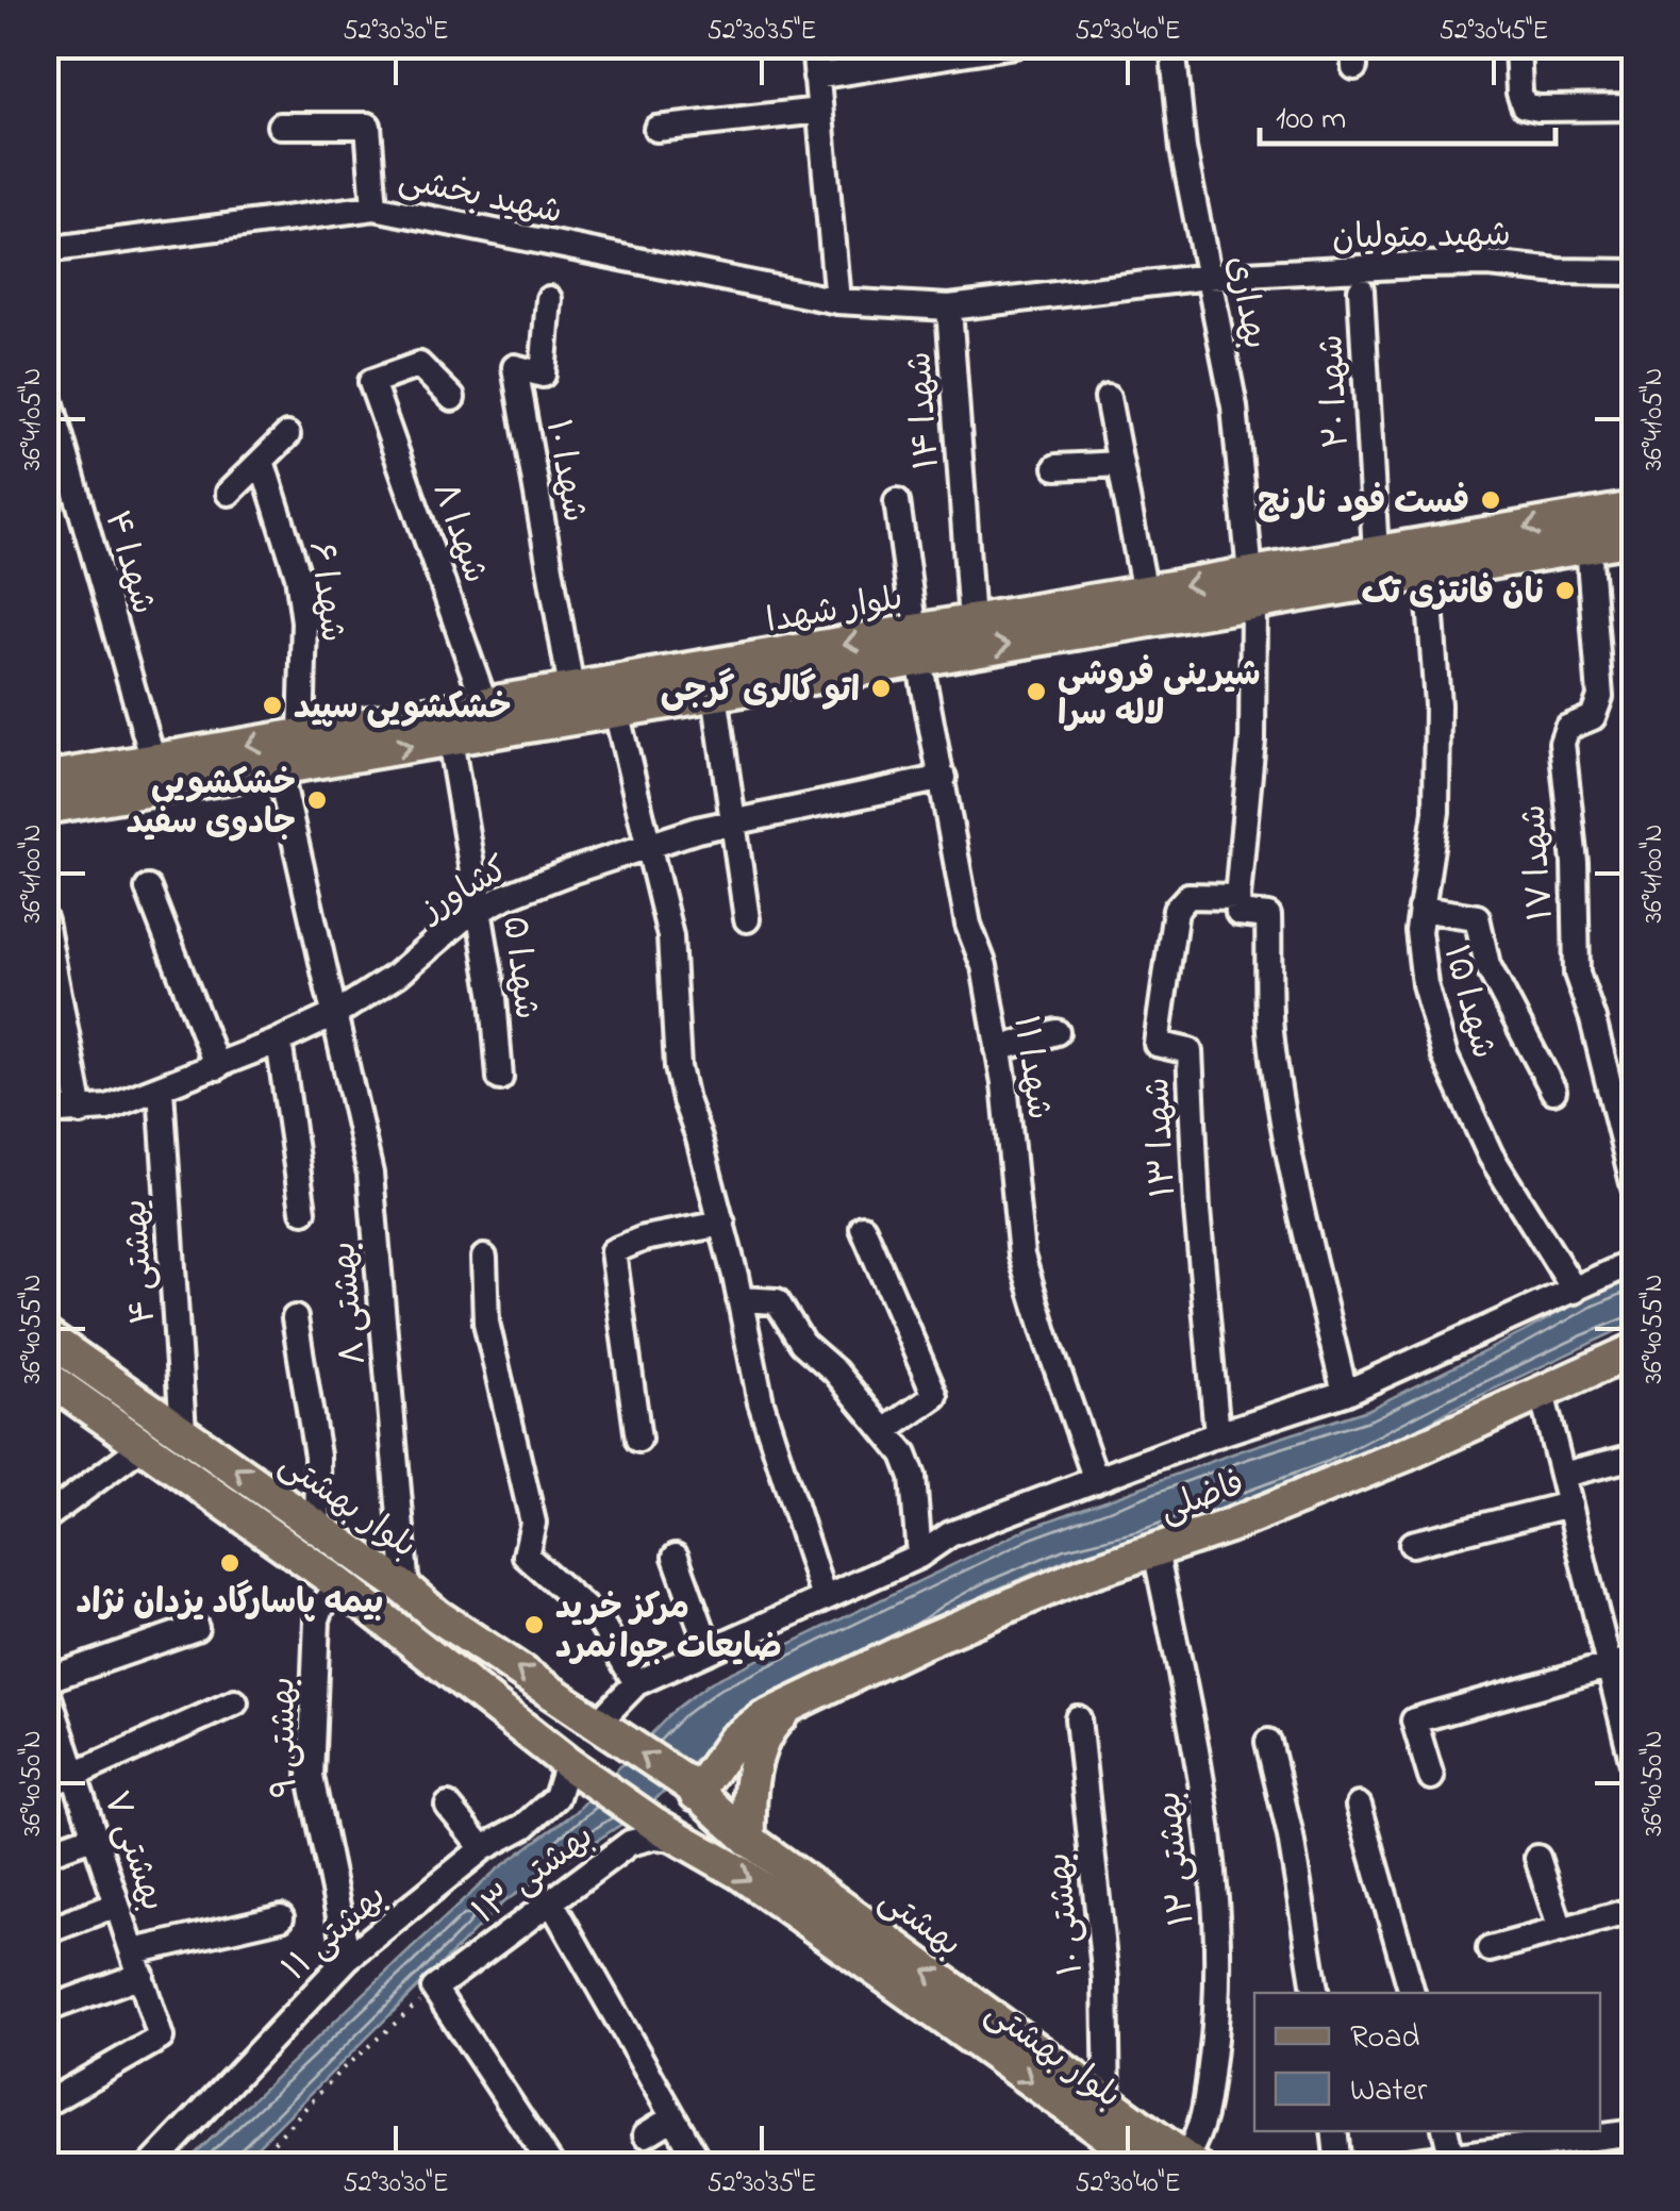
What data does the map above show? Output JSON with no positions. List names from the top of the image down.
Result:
{
  "streets": {
    "main road": [
      "بلوار شهدا",
      "فاضلی",
      "بلوار بهشتی",
      "بهشتی"
    ],
    "street": [
      "شهید بخشی",
      "شهید متولیان",
      "بهداری",
      "شهدا ۲۰",
      "شهدا ۱۴",
      "شهدا ۱۰",
      "شهدا ۸",
      "شهدا ۴",
      "شهدا ۶",
      "شهدا ۱۷",
      "کشاورز",
      "شهدا ۵",
      "شهدا ۱۵",
      "شهدا ۱۱",
      "شهدا ۱۳",
      "یهشتی ۴",
      "بهشتی ۸",
      "بهشتی ۹",
      "بهشتی ۷",
      "بهشتی ۱۲",
      "بهشتی ۱۳",
      "بهشتی ۱۰",
      "بهشتی ۱۱"
    ]
  },
  "crossings": [
    ["شهید بخشی", "شهدا ۱۴"],
    ["شهید متولیان", "بهداری"],
    ["شهید متولیان", "شهدا ۱۴"],
    ["بهداری", "بلوار شهدا"],
    ["شهدا ۲۰", "بلوار شهدا"],
    ["شهدا ۱۴", "بلوار شهدا"],
    ["شهدا ۱۰", "بلوار شهدا"],
    ["شهدا ۸", "بلوار شهدا"],
    ["شهدا ۴", "بلوار شهدا"],
    ["شهدا ۶", "بلوار شهدا"],
    ["بلوار شهدا", "شهدا ۱۷"],
    ["بلوار شهدا", "شهدا ۵"],
    ["بلوار شهدا", "شهدا ۱۵"],
    ["بلوار شهدا", "شهدا ۱۱"],
    ["بلوار شهدا", "بهشتی ۸"],
    ["کشاورز", "شهدا ۵"],
    ["کشاورز", "شهدا ۱۱"],
    ["کشاورز", "یهشتی ۴"],
    ["کشاورز", "بهشتی ۸"],
    ["یهشتی ۴", "بلوار بهشتی"],
    ["بهشتی ۸", "بلوار بهشتی"],
    ["فاضلی", "بهشتی ۱۲"],
    ["فاضلی", "بهشتی"],
    ["بلوار بهشتی", "بهشتی ۹"],
    ["بلوار بهشتی", "بهشتی ۱۳"],
    ["بلوار بهشتی", "بهشتی"],
    ["بلوار بهشتی", "بهشتی ۱۱"],
    ["بهشتی ۹", "بهشتی ۱۱"],
    ["بهشتی ۱۲", "بهشتی"],
    ["بهشتی ۱۰", "بهشتی"]
  ],
  "one_way": ["بهشتی"],
  "places": [
    "فست فود نارنج",
    "نان فانتزی تک",
    "اتو گالری گرجی",
    "شیرینی فروشی لاله سرا",
    "خشکشویی سپید",
    "خشکشویی جادوی سفید",
    "بیمه پاسارگاد یزدان نژاد",
    "مرکز خرید ضایعات جوانمرد"
  ],
  "legend": ["Road", "Water"],
  "scale_bar": "100 m",
  "coordinates": [
    "52°30'30\"E",
    "52°30'35\"E",
    "52°30'40\"E",
    "52°30'45\"E",
    "36°41'05\"N",
    "36°41'00\"N",
    "36°40'55\"N",
    "36°40'50\"N"
  ]
}
